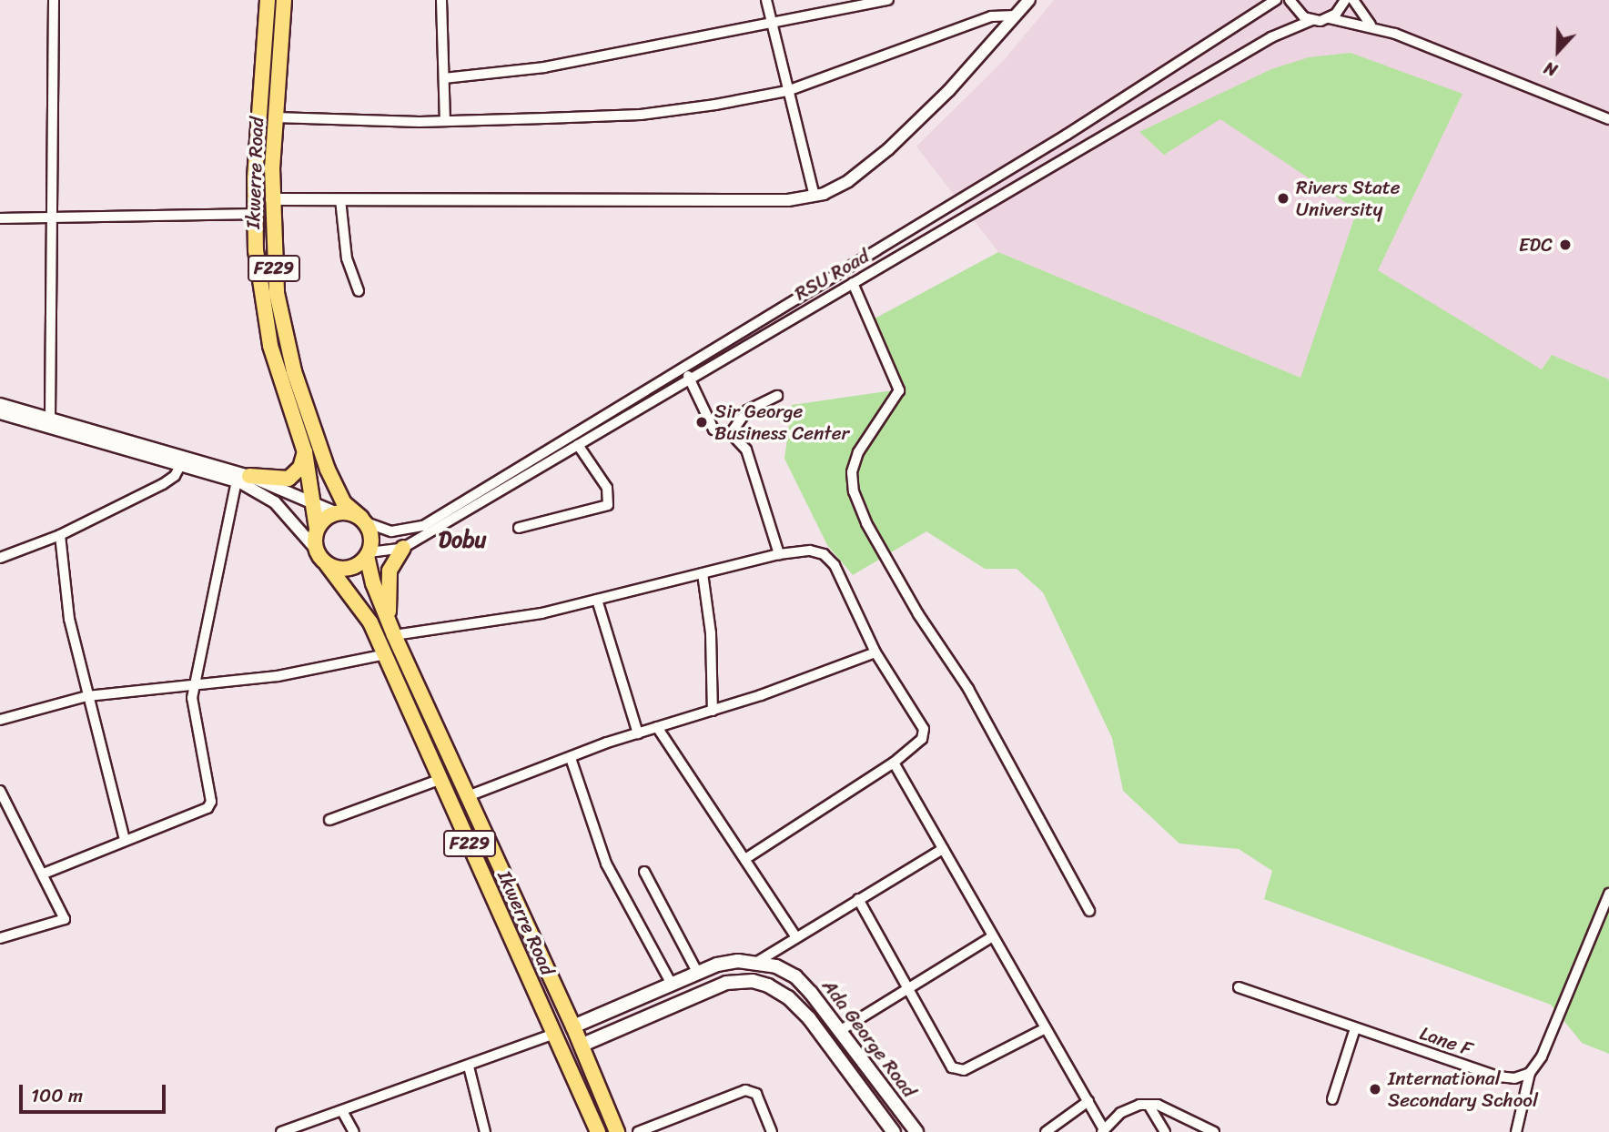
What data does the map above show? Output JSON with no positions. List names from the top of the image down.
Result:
{
  "streets": {
    "main road": ["Ikwerre Road", "F229", "Ada George Road"],
    "street": ["RSU Road", "Lane F"]
  },
  "crossings": [
    ["Ikwerre Road", "F229"],
    ["Ikwerre Road", "RSU Road"],
    ["Ikwerre Road", "Ada George Road"],
    ["F229", "RSU Road"]
  ],
  "districts": ["Dobu"],
  "places": [
    "Rivers State University",
    "EDC",
    "Sir George Business Center",
    "International Secondary School"
  ],
  "scale_bar": "100 m",
  "north": "bottom"
}
